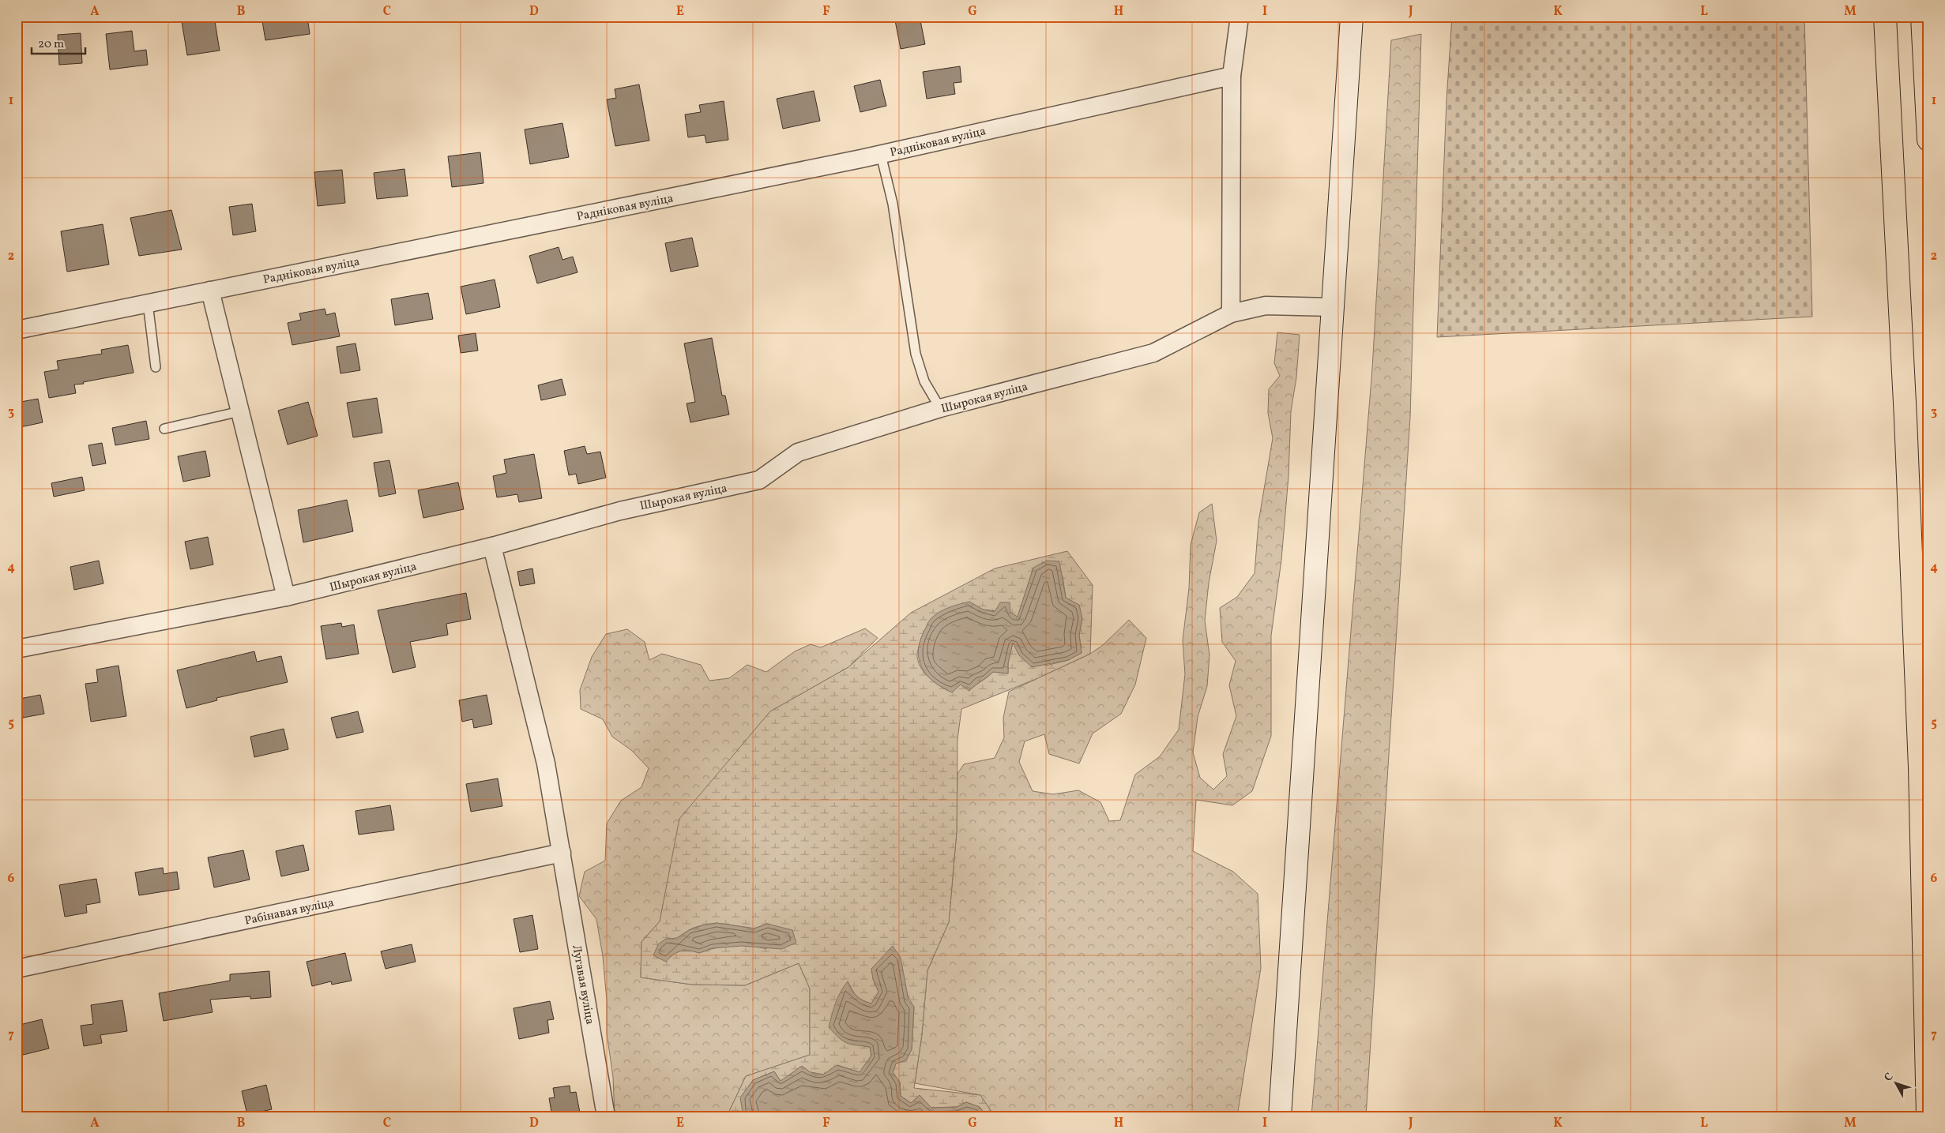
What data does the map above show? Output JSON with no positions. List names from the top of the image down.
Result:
{
  "streets": {
    "street": [
      "Радніковая вуліца",
      "Шырокая вуліца",
      "Рабінавая вуліца",
      "Лугавая вуліца"
    ]
  },
  "crossings": [
    ["Шырокая вуліца", "Лугавая вуліца"],
    ["Рабінавая вуліца", "Лугавая вуліца"]
  ],
  "scale_bar": "20 m",
  "north": "top left",
  "grid": {
    "columns": [
      "A",
      "B",
      "C",
      "D",
      "E",
      "F",
      "G",
      "H",
      "I",
      "J",
      "K",
      "L",
      "M"
    ],
    "rows": [
      "1",
      "2",
      "3",
      "4",
      "5",
      "6",
      "7"
    ]
  }
}
